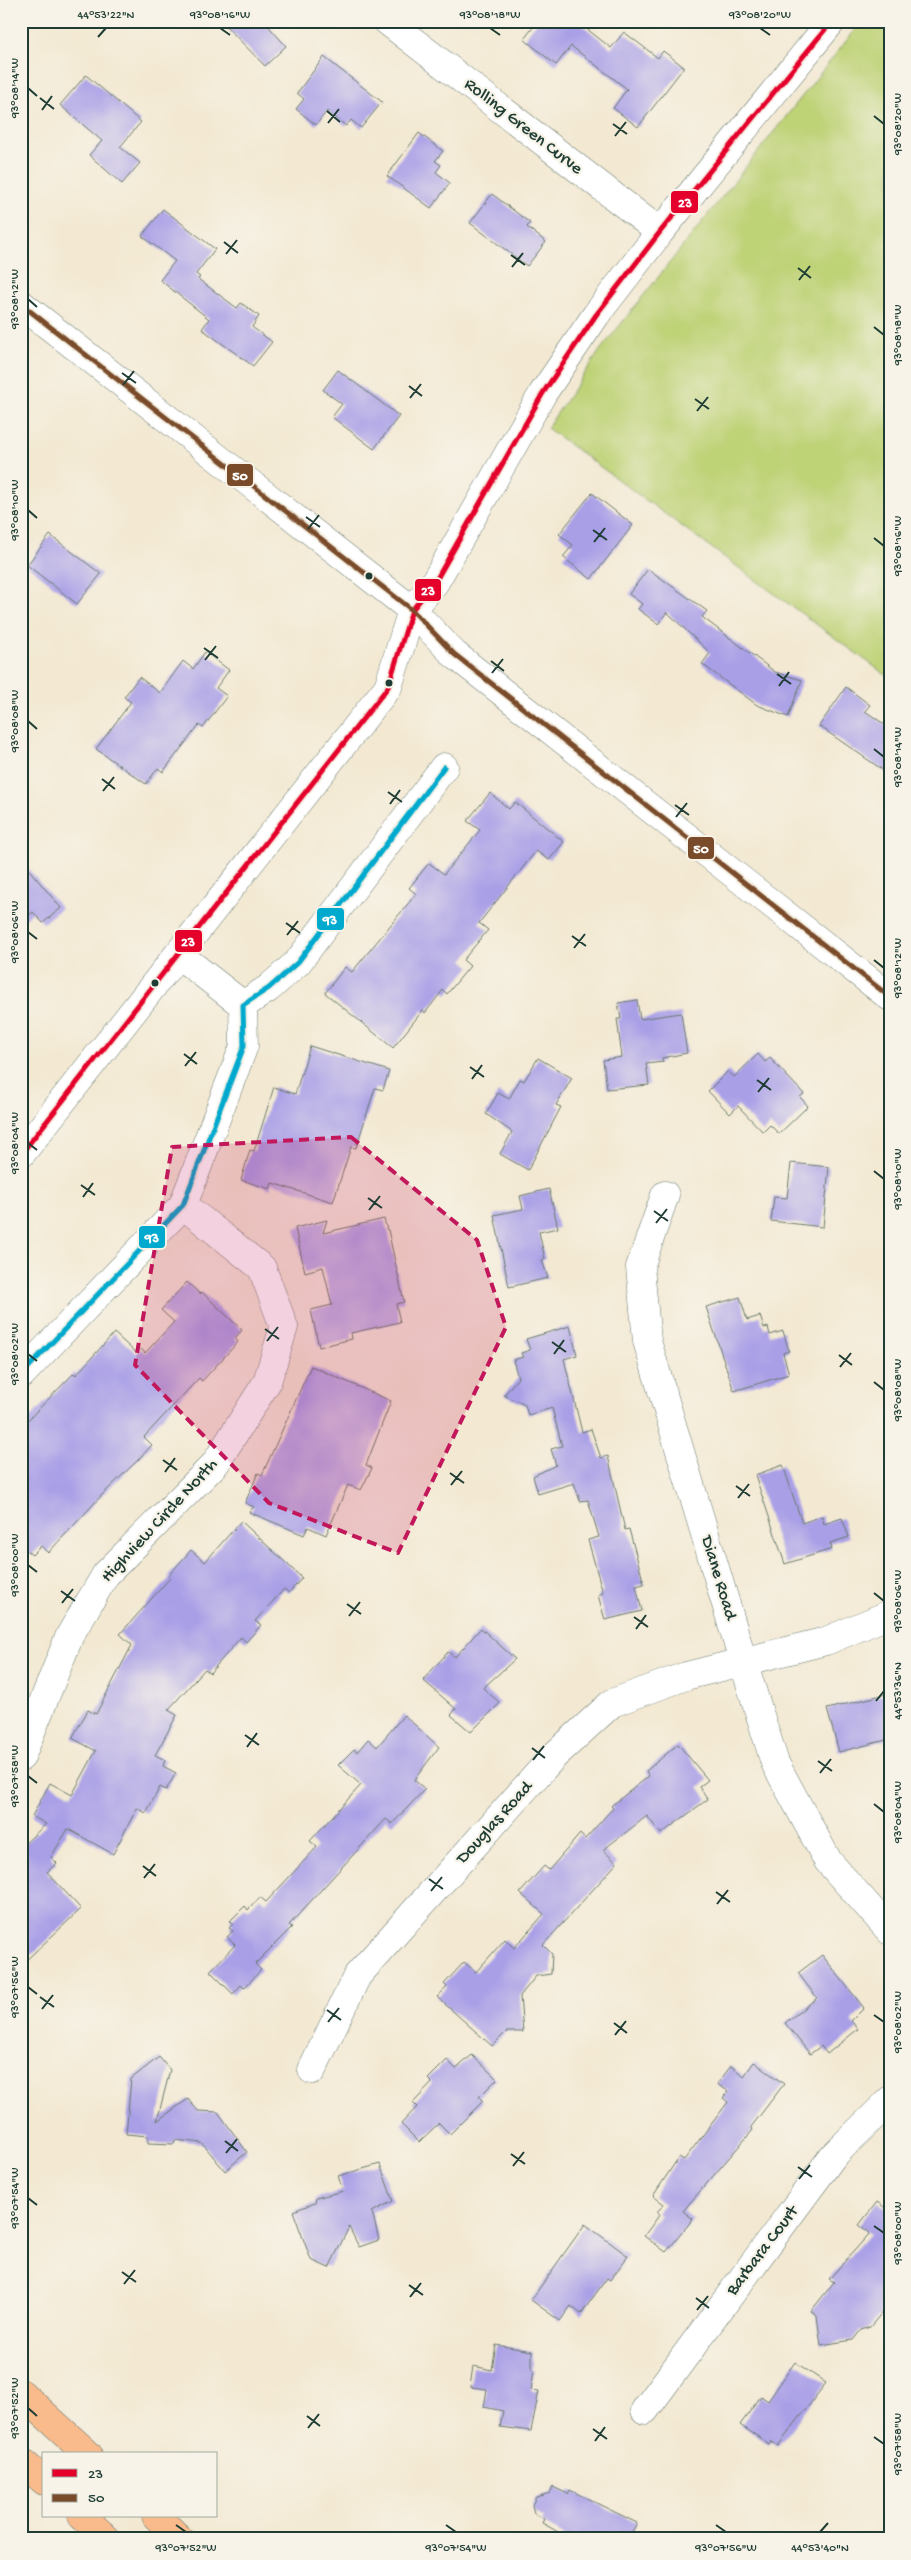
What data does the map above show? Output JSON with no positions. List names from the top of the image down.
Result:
{
  "streets": {
    "street": [
      "Rolling Green Curve",
      "Highview Circle North",
      "Diane Road",
      "Douglas Road",
      "Barbara Court"
    ]
  },
  "crossings": [
    ["Diane Road", "Douglas Road"]
  ],
  "lines": ["transit line 23", "transit line 50", "transit line 93"],
  "legend": ["23", "50"],
  "coordinates": [
    "44°53'22\"N",
    "93°08'16\"W",
    "93°08'18\"W",
    "93°08'20\"W",
    "93°08'14\"W",
    "93°08'12\"W",
    "93°08'10\"W",
    "93°08'08\"W",
    "93°08'06\"W",
    "93°08'04\"W",
    "93°08'02\"W",
    "93°08'00\"W",
    "44°53'36\"N",
    "93°07'58\"W",
    "93°07'56\"W",
    "93°07'54\"W",
    "93°07'52\"W",
    "44°53'40\"N"
  ]
}
